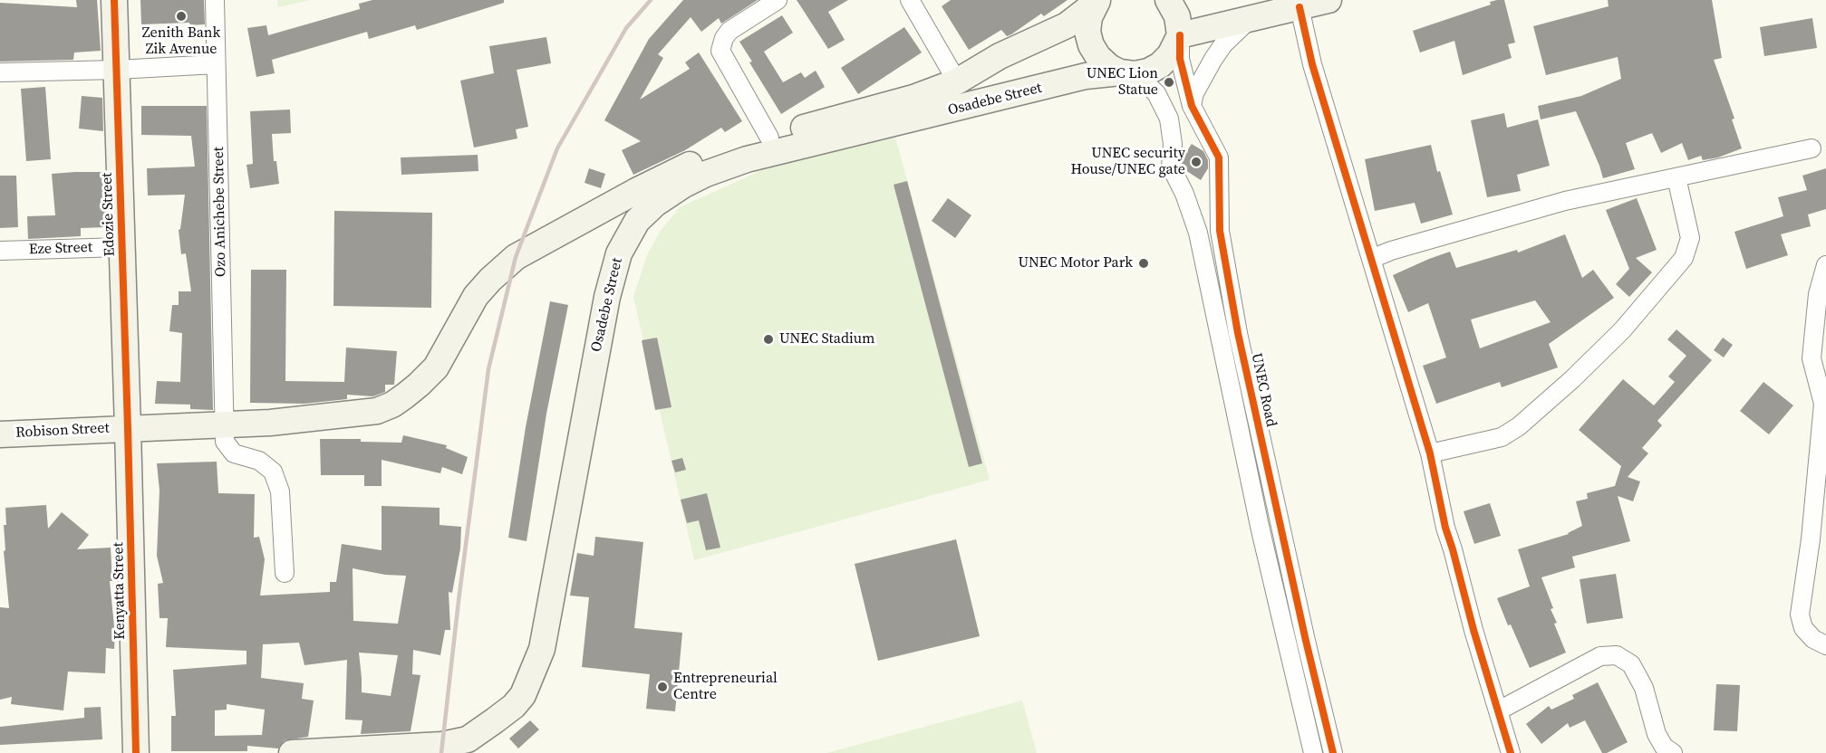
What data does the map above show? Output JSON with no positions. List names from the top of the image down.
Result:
{
  "streets": {
    "main road": [
      "Osadebe Street",
      "Edozie Street",
      "Robison Street",
      "Kenyatta Street"
    ],
    "street": ["Ozo Anichebe Street", "Eze Street", "UNEC Road"]
  },
  "crossings": [
    ["Osadebe Street", "Ozo Anichebe Street"],
    ["Osadebe Street", "UNEC Road"],
    ["Osadebe Street", "Robison Street"],
    ["Ozo Anichebe Street", "Robison Street"],
    ["Edozie Street", "Eze Street"],
    ["Edozie Street", "Robison Street"],
    ["Edozie Street", "Kenyatta Street"],
    ["Robison Street", "Kenyatta Street"]
  ],
  "places": [
    "Zenith Bank Zik Avenue",
    "UNEC Lion Statue",
    "UNEC security House/UNEC gate",
    "UNEC Motor Park",
    "UNEC Stadium",
    "Entrepreneurial Centre"
  ]
}
